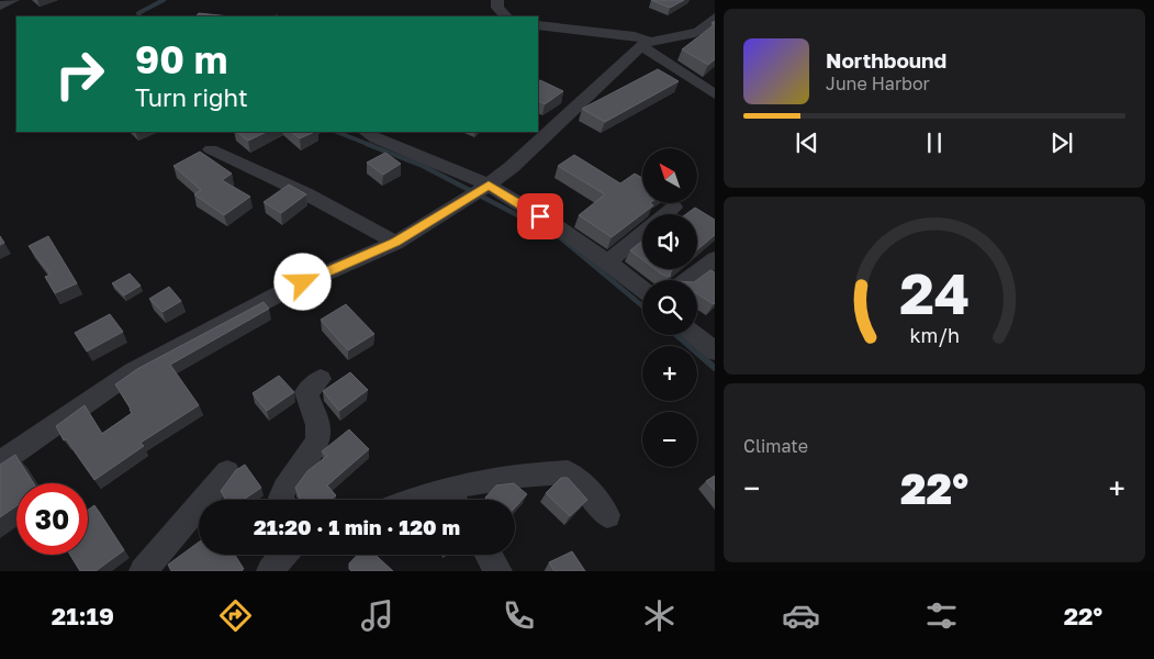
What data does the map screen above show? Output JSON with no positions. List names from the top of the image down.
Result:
{
  "north": "top left",
  "page": {
    "turn": ["90 m", "Turn right"],
    "song": ["Northbound", "June Harbor"],
    "map_buttons": ["+", "−"],
    "tile": "Climate",
    "heat": ["−", "22°", "+"],
    "limit": "30",
    "trip": "21:20 · 1 min · 120 m",
    "tabs": ["21:19", "22°"],
    "gauge": ["24", "km/h"]
  }
}
